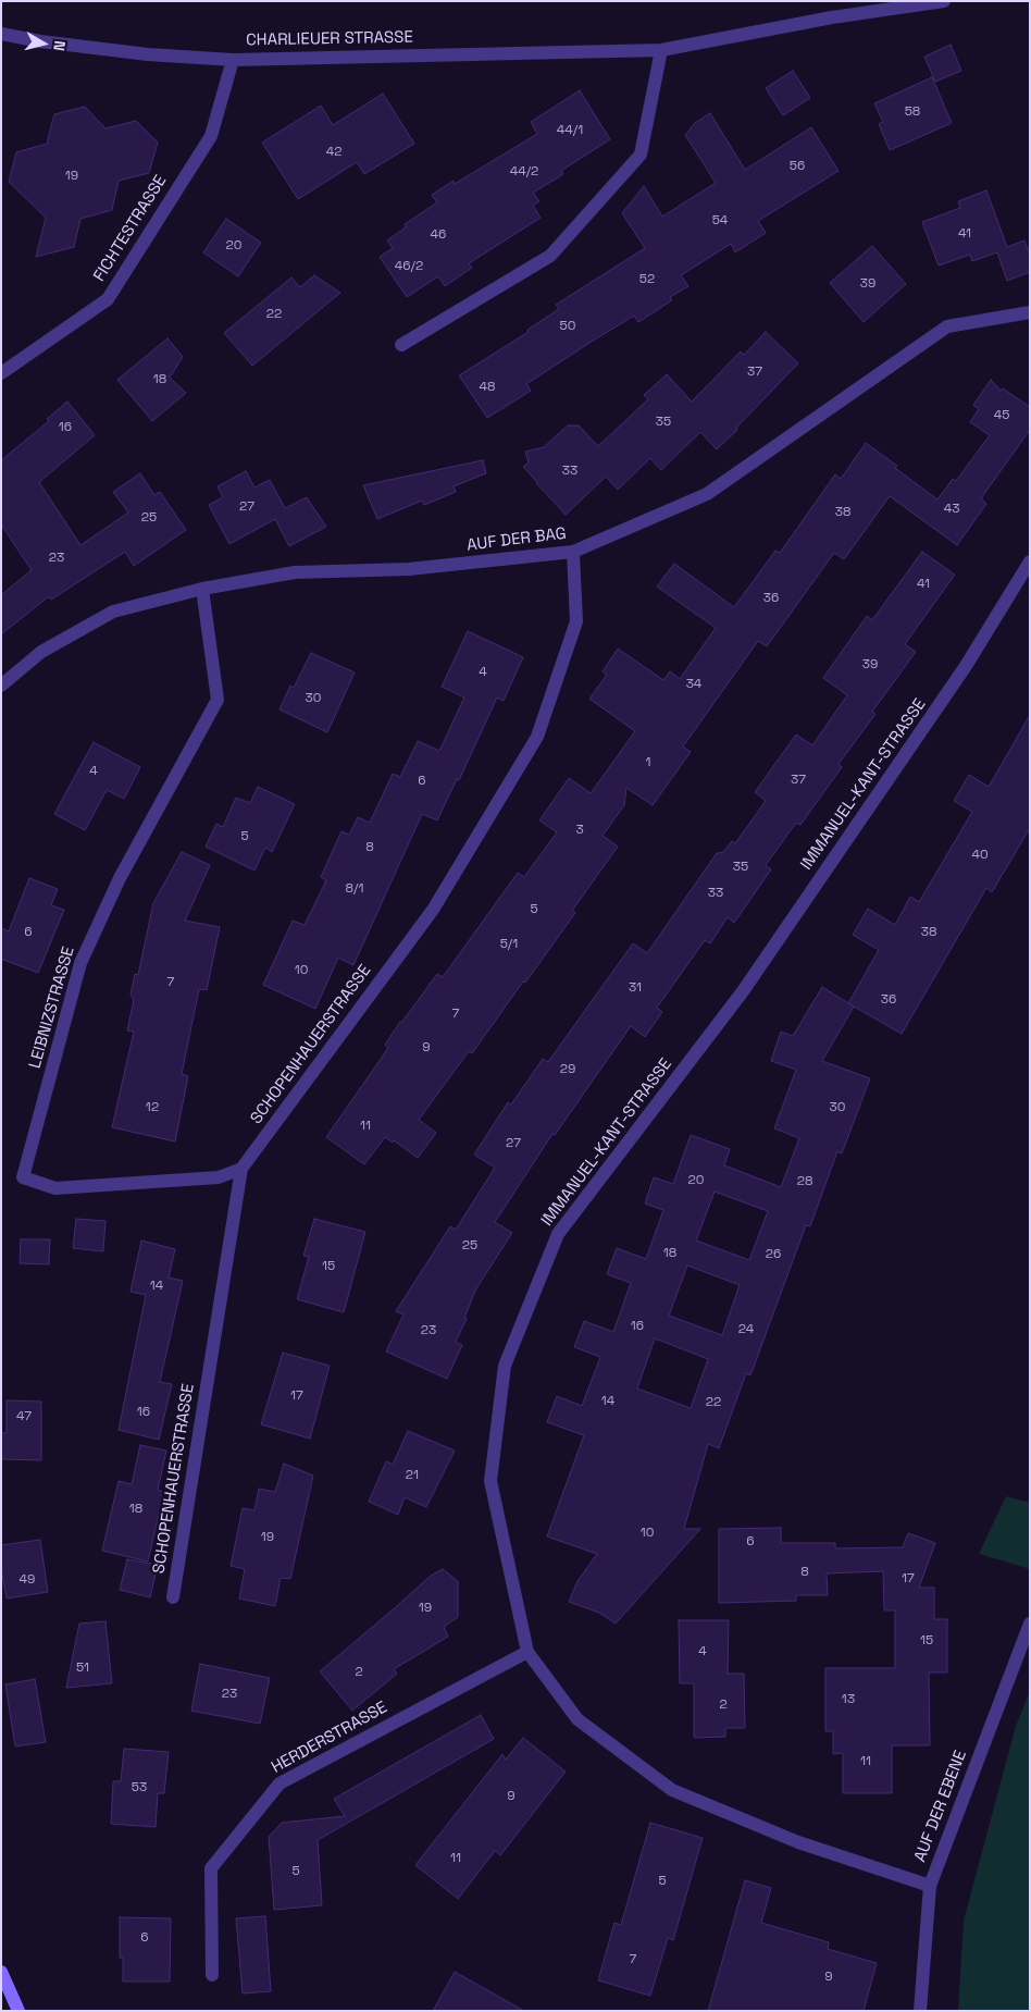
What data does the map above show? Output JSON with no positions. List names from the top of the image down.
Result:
{
  "streets": {
    "street": [
      "CHARLIEUER STRASSE",
      "FICHTESTRASSE",
      "AUF DER BAG",
      "IMMANUEL-KANT-STRASSE",
      "LEIBNIZSTRASSE",
      "SCHOPENHAUERSTRASSE",
      "HERDERSTRASSE",
      "AUF DER EBENE"
    ]
  },
  "crossings": [
    ["CHARLIEUER STRASSE", "FICHTESTRASSE"],
    ["AUF DER BAG", "LEIBNIZSTRASSE"],
    ["AUF DER BAG", "SCHOPENHAUERSTRASSE"],
    ["IMMANUEL-KANT-STRASSE", "HERDERSTRASSE"],
    ["IMMANUEL-KANT-STRASSE", "AUF DER EBENE"],
    ["LEIBNIZSTRASSE", "SCHOPENHAUERSTRASSE"]
  ],
  "house_numbers": [
    "58",
    "44/1",
    "42",
    "56",
    "44/2",
    "19",
    "54",
    "41",
    "46",
    "20",
    "46/2",
    "52",
    "39",
    "22",
    "50",
    "37",
    "18",
    "48",
    "45",
    "35",
    "16",
    "33",
    "27",
    "43",
    "38",
    "25",
    "23",
    "41",
    "36",
    "39",
    "4",
    "34",
    "30",
    "1",
    "4",
    "37",
    "6",
    "3",
    "5",
    "8",
    "40",
    "35",
    "8/1",
    "33",
    "5",
    "6",
    "38",
    "5/1",
    "10",
    "7",
    "31",
    "36",
    "7",
    "9",
    "29",
    "12",
    "30",
    "11",
    "27",
    "20",
    "28",
    "25",
    "18",
    "26",
    "15",
    "14",
    "16",
    "24",
    "23",
    "17",
    "14",
    "22",
    "16",
    "47",
    "21",
    "18",
    "10",
    "19",
    "6",
    "8",
    "17",
    "49",
    "19",
    "15",
    "4",
    "51",
    "2",
    "23",
    "13",
    "2",
    "11",
    "53",
    "9",
    "11",
    "5",
    "5",
    "6",
    "7",
    "9"
  ],
  "north": "right"
}
